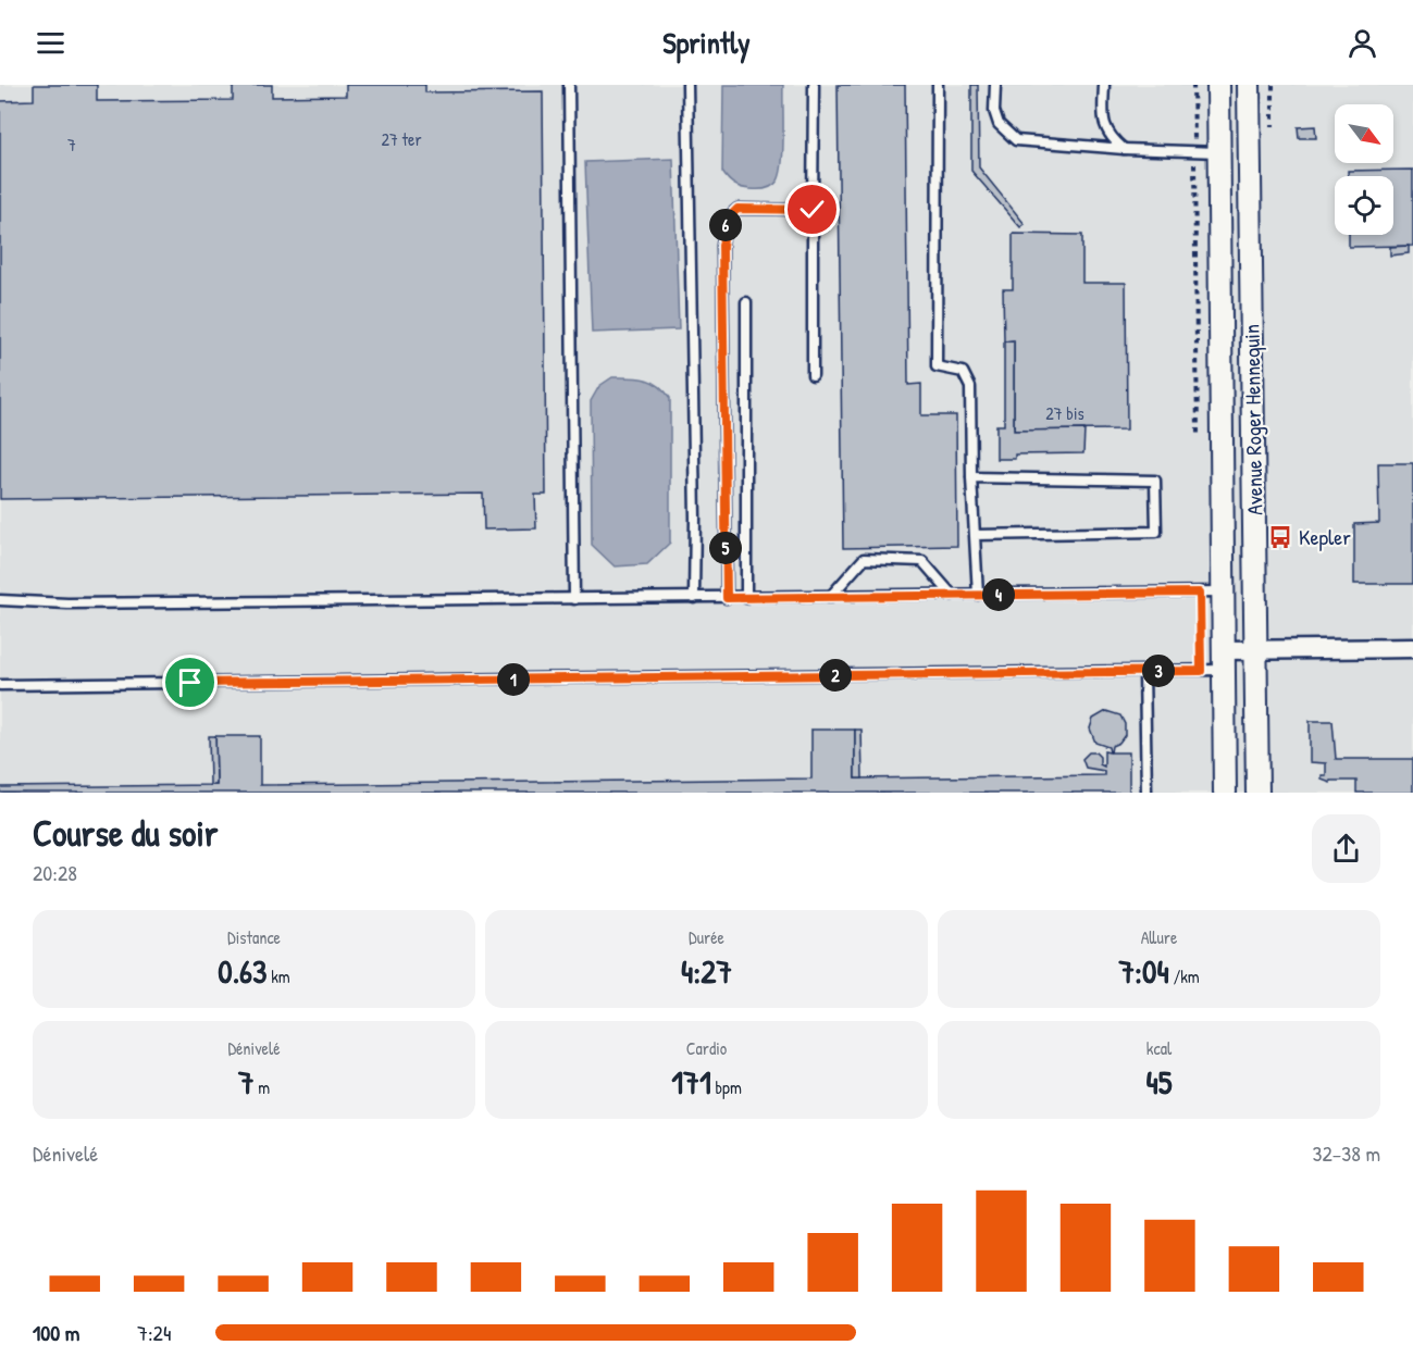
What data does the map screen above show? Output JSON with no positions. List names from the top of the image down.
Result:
{
  "streets": {
    "street": ["Avenue Roger Hennequin"]
  },
  "places": {
    "bus stop": ["Kepler"]
  },
  "house_numbers": ["27 ter", "7", "27 bis"],
  "north": "bottom right",
  "page": {
    "header": "Sprintly",
    "pins": [
      "6",
      "5",
      "4",
      "3",
      "2",
      "1"
    ],
    "heading": ["Course du soir", "20:28"],
    "stats": [
      ["Distance", "0.63 km"],
      ["Durée", "4:27"],
      ["Allure", "7:04 /km"],
      ["Dénivelé", "7 m"],
      ["Cardio", "171 bpm"],
      ["kcal", "45"]
    ],
    "chart": ["Dénivelé", "32–38 m"],
    "list": [
      {
        "name": "100 m",
        "note": "7:24"
      }
    ]
  }
}
